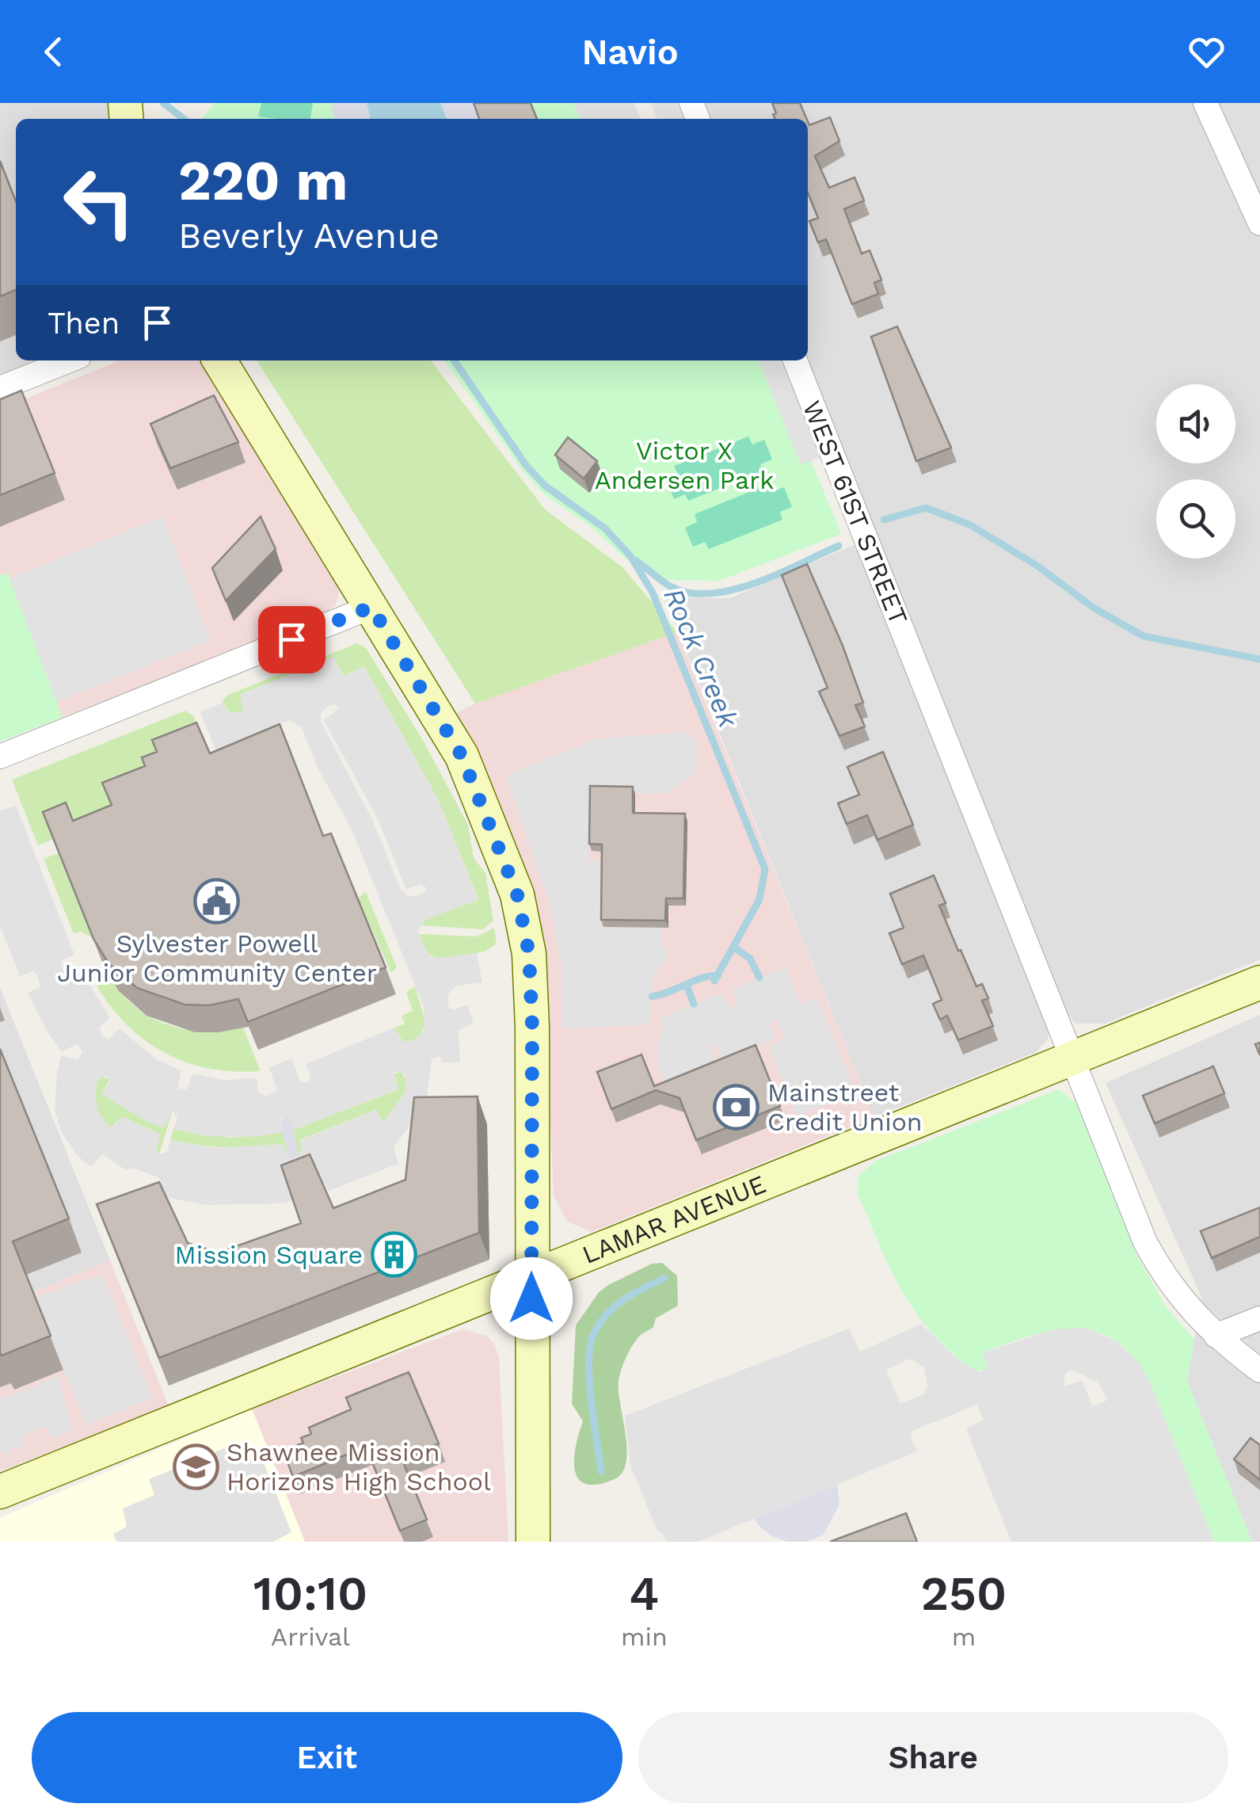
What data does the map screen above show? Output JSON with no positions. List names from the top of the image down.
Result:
{
  "streets": {
    "street": ["WEST 61ST STREET", "LAMAR AVENUE"]
  },
  "crossings": [
    ["WEST 61ST STREET", "LAMAR AVENUE"]
  ],
  "water": ["Rock Creek"],
  "parks": ["Victor X Andersen Park"],
  "places": {
    "public building": ["Sylvester Powell Junior Community Center"],
    "bank": ["Mainstreet Credit Union"],
    "building": ["Mission Square"],
    "school or university": ["Shawnee Mission Horizons High School"]
  },
  "page": {
    "header": "Navio",
    "turn": ["220 m", "Beverly Avenue"],
    "then": "Then",
    "eta": [
      "10:10",
      "Arrival",
      "4",
      "min",
      "250",
      "m"
    ],
    "buttons": ["Exit", "Share"]
  }
}
